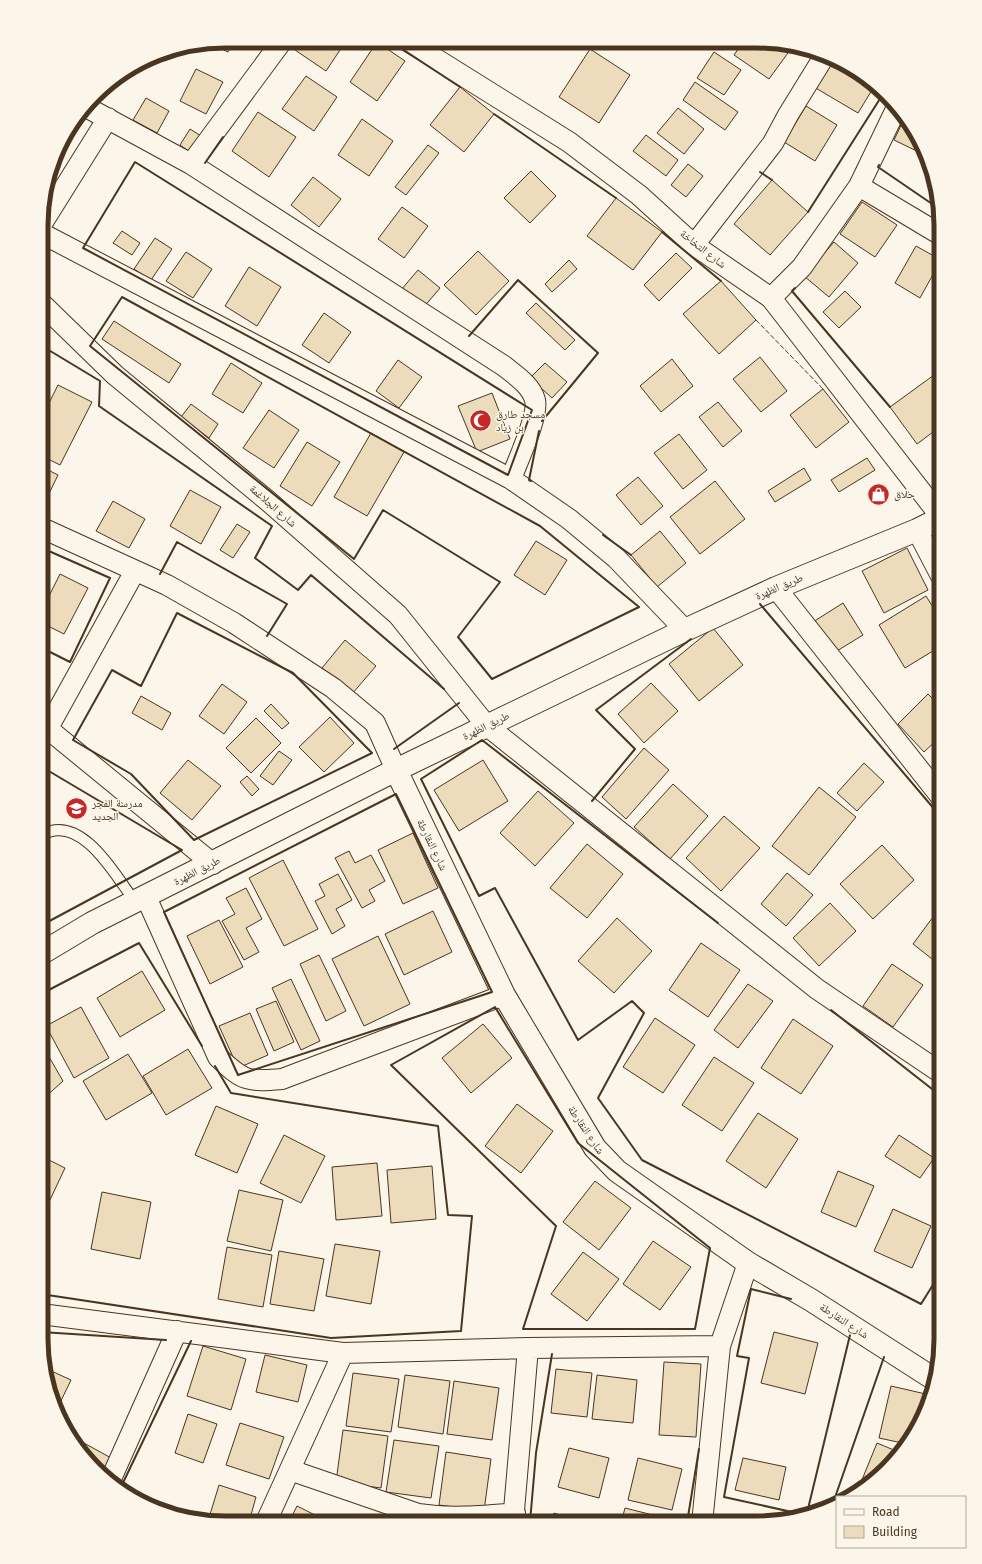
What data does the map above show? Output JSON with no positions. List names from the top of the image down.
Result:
{
  "streets": {
    "main road": ["طريق الظهرة", "شارع النقارطة"],
    "street": ["شارع التخاخة", "شارع الجلاغمة"]
  },
  "crossings": [
    ["شارع الجلاغمة", "طريق الظهرة"],
    ["طريق الظهرة", "شارع النقارطة"]
  ],
  "places": {
    "mosque": ["مسجد طارق بن زياد"],
    "shop": ["حلاق"],
    "school or university": ["مدرسة الفجر الجديد"]
  },
  "legend": ["Road", "Building"]
}
